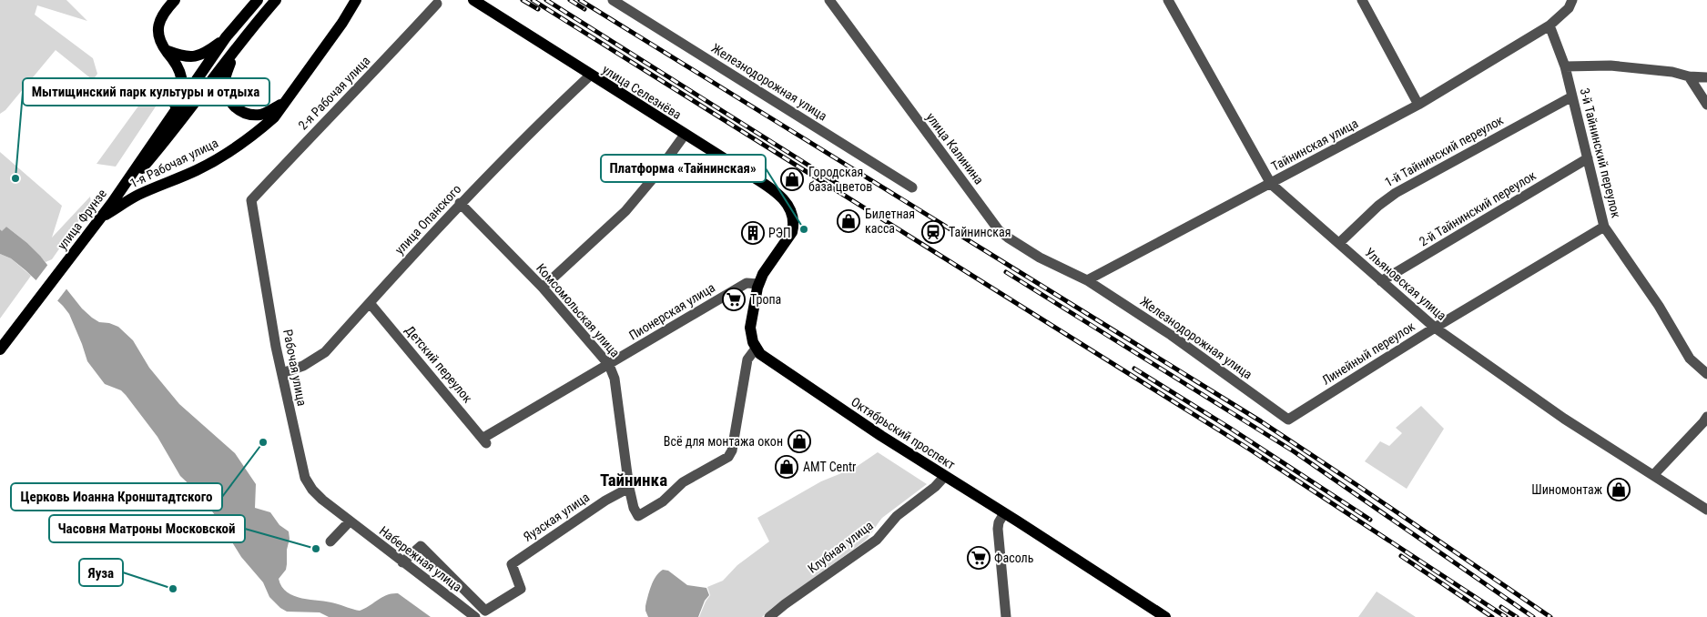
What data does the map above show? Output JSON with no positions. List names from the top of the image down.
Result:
{
  "streets": {
    "main road": [
      "улица Селезнёва",
      "1-я Рабочая улица",
      "улица Фрунзе",
      "Октябрьский проспект"
    ],
    "street": [
      "Железнодорожная улица",
      "2-я Рабочая улица",
      "Тайнинская улица",
      "улица Калинина",
      "1-й Тайнинский переулок",
      "3-й Тайнинский переулок",
      "2-й Тайнинский переулок",
      "улица Опанского",
      "Ульяновская улица",
      "Комсомольская улица",
      "Пионерская улица",
      "Линейный переулок",
      "Детский переулок",
      "Рабочая улица",
      "Яузская улица",
      "Клубная улица",
      "Набережная улица"
    ]
  },
  "crossings": [
    ["Железнодорожная улица", "Тайнинская улица"],
    ["Железнодорожная улица", "улица Калинина"],
    ["Железнодорожная улица", "Линейный переулок"],
    ["улица Селезнёва", "улица Опанского"],
    ["улица Селезнёва", "Пионерская улица"],
    ["2-я Рабочая улица", "Рабочая улица"],
    ["Тайнинская улица", "улица Калинина"],
    ["Тайнинская улица", "3-й Тайнинский переулок"],
    ["Тайнинская улица", "Ульяновская улица"],
    ["1-й Тайнинский переулок", "3-й Тайнинский переулок"],
    ["1-й Тайнинский переулок", "Ульяновская улица"],
    ["3-й Тайнинский переулок", "2-й Тайнинский переулок"],
    ["3-й Тайнинский переулок", "Линейный переулок"],
    ["1-я Рабочая улица", "улица Фрунзе"],
    ["2-й Тайнинский переулок", "Ульяновская улица"],
    ["улица Опанского", "Комсомольская улица"],
    ["улица Опанского", "Детский переулок"],
    ["улица Опанского", "Рабочая улица"],
    ["Ульяновская улица", "Линейный переулок"],
    ["Комсомольская улица", "Пионерская улица"],
    ["Комсомольская улица", "Яузская улица"],
    ["Пионерская улица", "Детский переулок"],
    ["Рабочая улица", "Набережная улица"],
    ["Октябрьский проспект", "Клубная улица"],
    ["Яузская улица", "Набережная улица"]
  ],
  "districts": ["Тайнинка"],
  "places": {
    "other": [
      "Мытищинский парк культуры и отдыха",
      "Платформа «Тайнинская»",
      "Церковь Иоанна Кронштадтского",
      "Часовня Матроны Московской",
      "Яуза"
    ],
    "shop": [
      "Городская база цветов",
      "Билетная касса",
      "Всё для монтажа окон",
      "AMT Centr",
      "Шиномонтаж"
    ],
    "station": ["Тайнинская"],
    "building": ["РЭП"],
    "supermarket": ["Тропа", "Фасоль"]
  }
}
